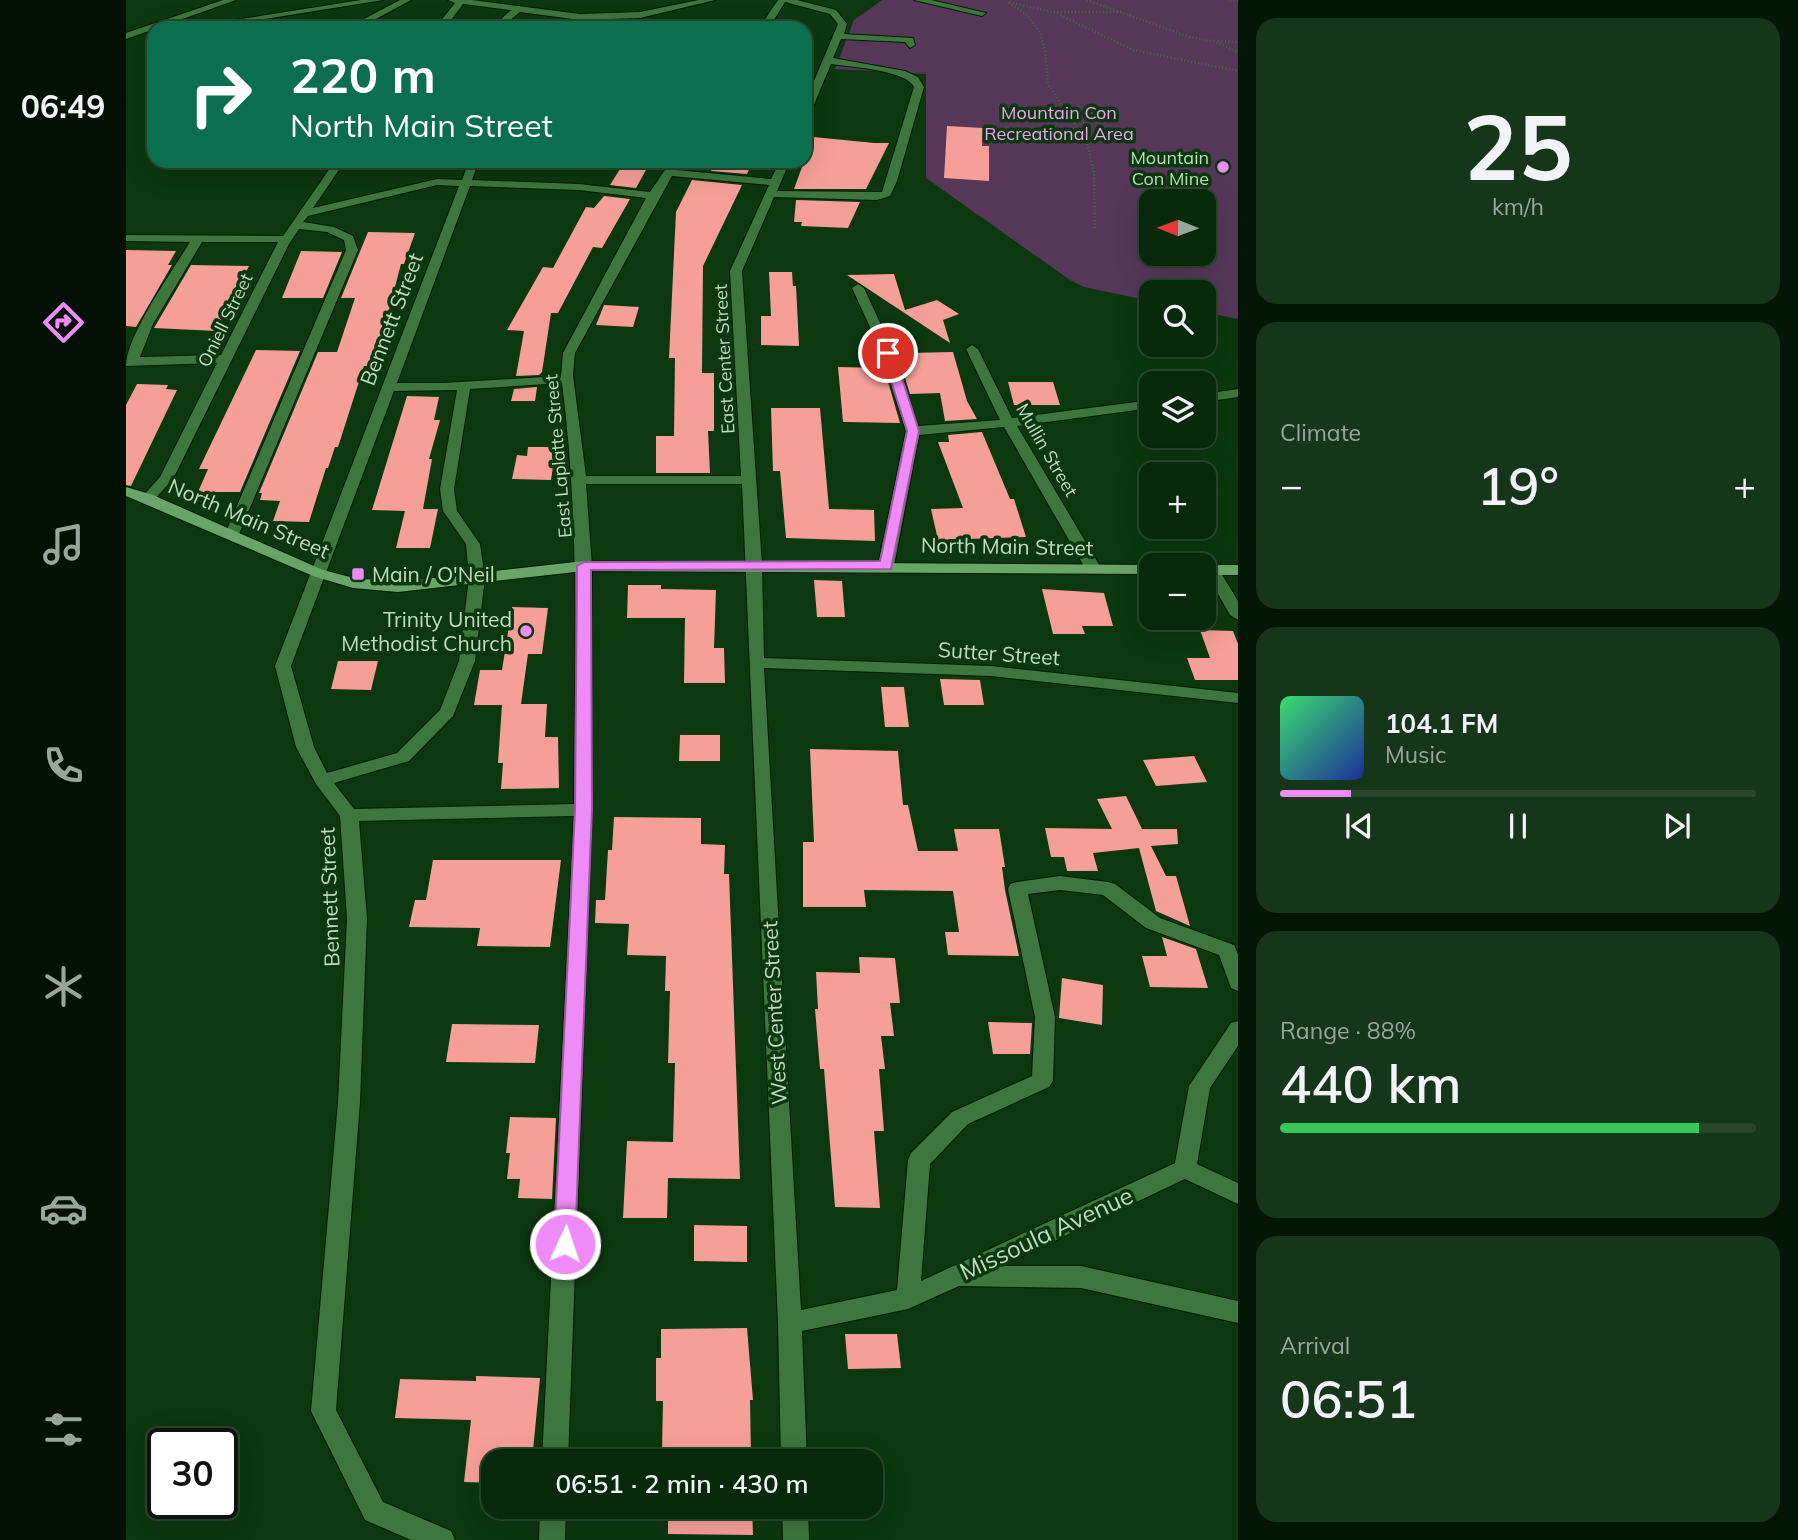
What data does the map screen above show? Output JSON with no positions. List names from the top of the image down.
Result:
{
  "streets": {
    "main road": ["North Main Street"],
    "street": [
      "Bennett Street",
      "Oniell Street",
      "East Center Street",
      "Mullin Street",
      "East Laplatte Street",
      "Sutter Street",
      "West Center Street",
      "Missoula Avenue"
    ]
  },
  "crossings": [
    ["Bennett Street", "North Main Street"],
    ["Oniell Street", "North Main Street"],
    ["East Center Street", "North Main Street"],
    ["East Center Street", "West Center Street"],
    ["Mullin Street", "North Main Street"],
    ["East Laplatte Street", "North Main Street"],
    ["North Main Street", "West Center Street"],
    ["Sutter Street", "West Center Street"],
    ["West Center Street", "Missoula Avenue"]
  ],
  "parks": ["Mountain Con Recreational Area"],
  "places": {
    "other": ["Mountain Con Mine", "Trinity United Methodist Church"],
    "transit": ["Main / O'Neil"]
  },
  "north": "left",
  "page": {
    "tabs": "06:49",
    "tile": [
      ["25", "km/h"],
      "Climate",
      ["Range · 88%", "440 km"],
      ["Arrival", "06:51"]
    ],
    "turn": ["220 m", "North Main Street"],
    "map_buttons": ["+", "−"],
    "heat": ["−", "19°", "+"],
    "song": ["104.1 FM", "Music"],
    "limit": "30",
    "trip": "06:51 · 2 min · 430 m"
  }
}
